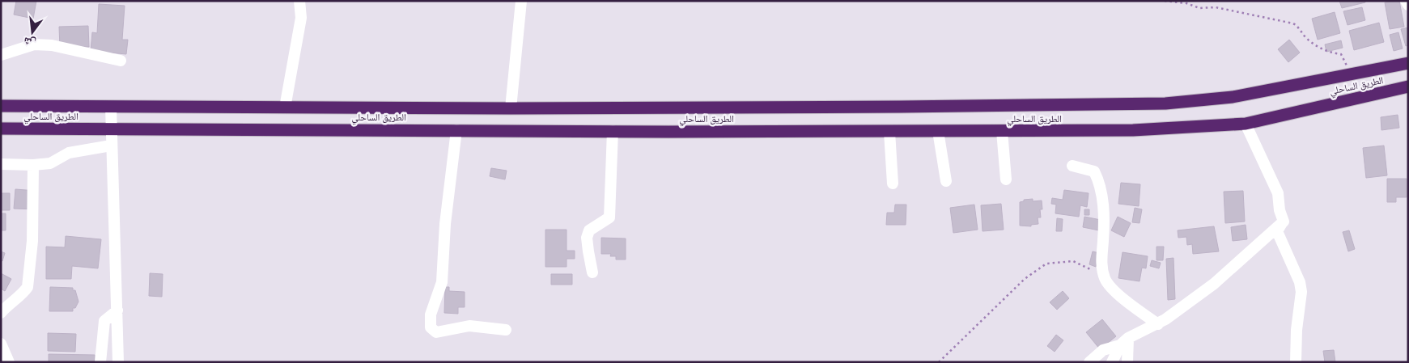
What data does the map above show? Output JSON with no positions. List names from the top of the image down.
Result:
{
  "streets": {
    "highway": ["الطريق الساحلي"]
  },
  "north": "bottom"
}
